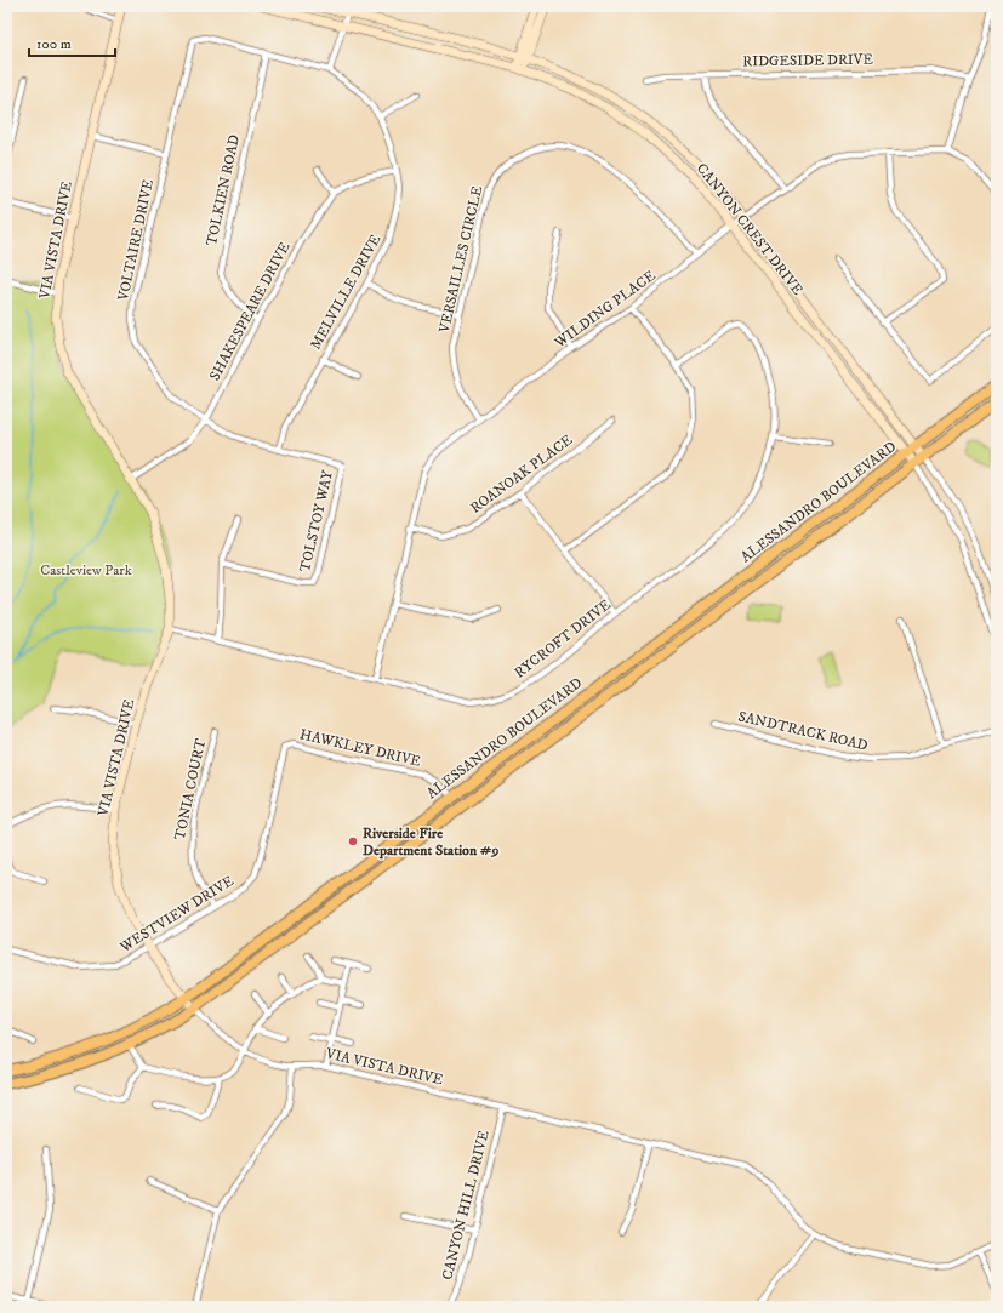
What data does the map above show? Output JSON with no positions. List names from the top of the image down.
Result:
{
  "streets": {
    "main road": ["CANYON CREST DRIVE", "VIA VISTA DRIVE", "ALESSANDRO BOULEVARD"],
    "street": [
      "RIDGESIDE DRIVE",
      "TOLKIEN ROAD",
      "VOLTAIRE DRIVE",
      "VERSAILLES CIRCLE",
      "MELVILLE DRIVE",
      "WILDING PLACE",
      "SHAKESPEARE DRIVE",
      "ROANOAK PLACE",
      "TOLSTOY WAY",
      "RYCROFT DRIVE",
      "SANDTRACK ROAD",
      "HAWKLEY DRIVE",
      "TONIA COURT",
      "WESTVIEW DRIVE",
      "CANYON HILL DRIVE"
    ]
  },
  "crossings": [
    ["TOLKIEN ROAD", "MELVILLE DRIVE"],
    ["TOLKIEN ROAD", "SHAKESPEARE DRIVE"],
    ["CANYON CREST DRIVE", "WILDING PLACE"],
    ["CANYON CREST DRIVE", "ALESSANDRO BOULEVARD"],
    ["VIA VISTA DRIVE", "SHAKESPEARE DRIVE"],
    ["VIA VISTA DRIVE", "ALESSANDRO BOULEVARD"],
    ["VIA VISTA DRIVE", "RYCROFT DRIVE"],
    ["VIA VISTA DRIVE", "WESTVIEW DRIVE"],
    ["VIA VISTA DRIVE", "CANYON HILL DRIVE"],
    ["VOLTAIRE DRIVE", "MELVILLE DRIVE"],
    ["VOLTAIRE DRIVE", "SHAKESPEARE DRIVE"],
    ["VOLTAIRE DRIVE", "TOLSTOY WAY"],
    ["VERSAILLES CIRCLE", "WILDING PLACE"],
    ["MELVILLE DRIVE", "SHAKESPEARE DRIVE"],
    ["WILDING PLACE", "ROANOAK PLACE"],
    ["WILDING PLACE", "RYCROFT DRIVE"],
    ["ALESSANDRO BOULEVARD", "HAWKLEY DRIVE"],
    ["HAWKLEY DRIVE", "WESTVIEW DRIVE"],
    ["TONIA COURT", "WESTVIEW DRIVE"]
  ],
  "parks": ["Castleview Park"],
  "places": ["Riverside Fire Department Station #9"],
  "scale_bar": "100 m"
}
